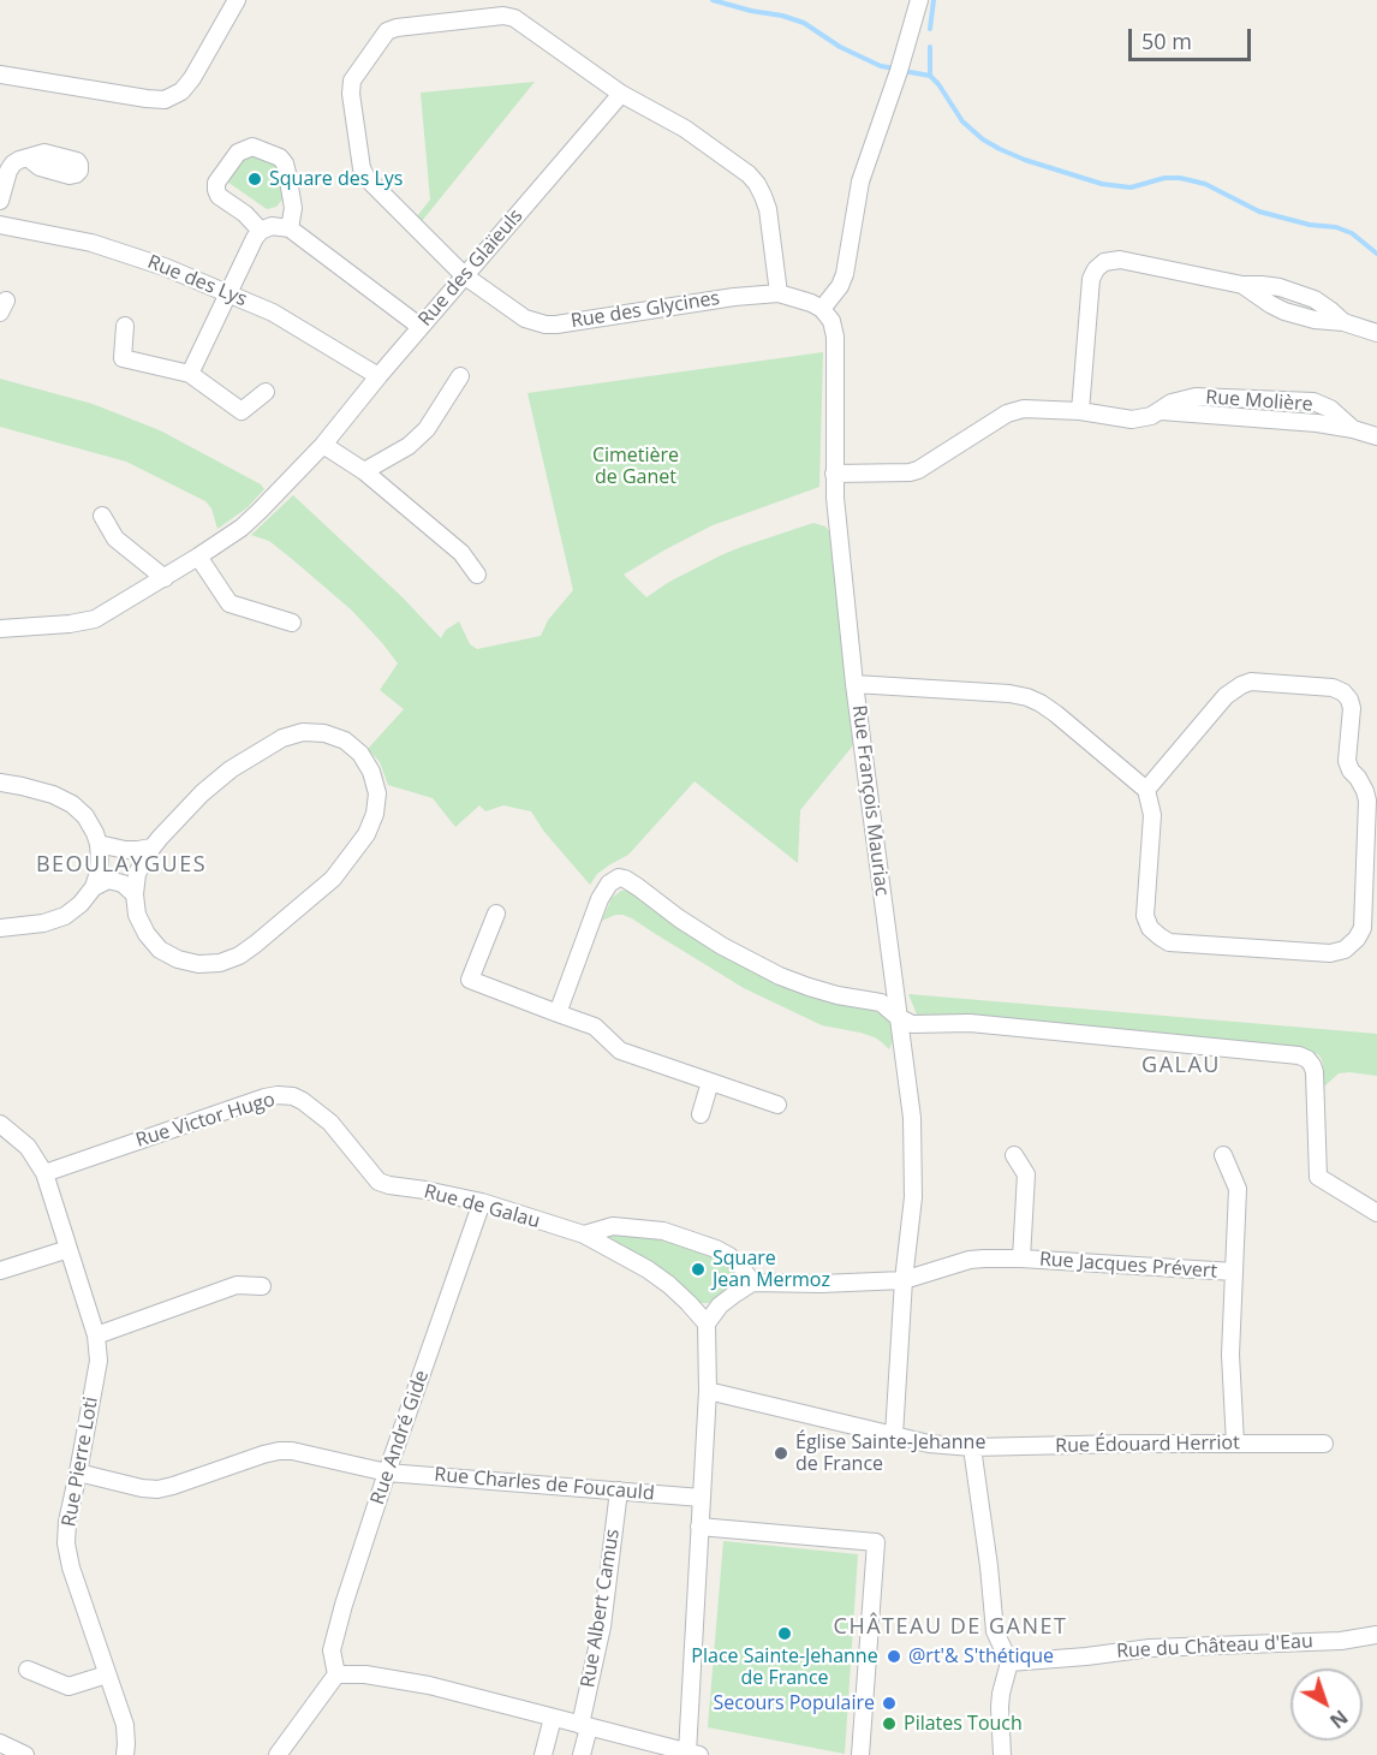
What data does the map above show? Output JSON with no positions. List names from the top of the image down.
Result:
{
  "streets": {
    "street": [
      "Rue des Glaïeuls",
      "Rue des Lys",
      "Rue des Glycines",
      "Rue Molière",
      "Rue François Mauriac",
      "Rue Victor Hugo",
      "Rue de Galau",
      "Rue Jacques Prévert",
      "Rue André Gide",
      "Rue Édouard Herriot",
      "Rue Pierre Loti",
      "Rue Charles de Foucauld",
      "Rue Albert Camus",
      "Rue du Château d'Eau"
    ]
  },
  "crossings": [
    ["Rue des Glaïeuls", "Rue des Lys"],
    ["Rue des Glaïeuls", "Rue des Glycines"],
    ["Rue des Glycines", "Rue François Mauriac"],
    ["Rue Molière", "Rue François Mauriac"],
    ["Rue François Mauriac", "Rue Jacques Prévert"],
    ["Rue François Mauriac", "Rue Édouard Herriot"],
    ["Rue Victor Hugo", "Rue de Galau"],
    ["Rue Victor Hugo", "Rue Pierre Loti"],
    ["Rue de Galau", "Rue André Gide"],
    ["Rue Jacques Prévert", "Rue Édouard Herriot"],
    ["Rue André Gide", "Rue Charles de Foucauld"],
    ["Rue Pierre Loti", "Rue Charles de Foucauld"],
    ["Rue Charles de Foucauld", "Rue Albert Camus"]
  ],
  "districts": ["BEOULAYGUES", "GALAU", "CHÂTEAU DE GANET"],
  "parks": ["Cimetière de Ganet"],
  "places": [
    "Square des Lys",
    "Square Jean Mermoz",
    "Église Sainte-Jehanne de France",
    "Place Sainte-Jehanne de France",
    "@rt'& S'thétique",
    "Secours Populaire",
    "Pilates Touch"
  ],
  "scale_bar": "50 m",
  "north": "bottom right"
}
